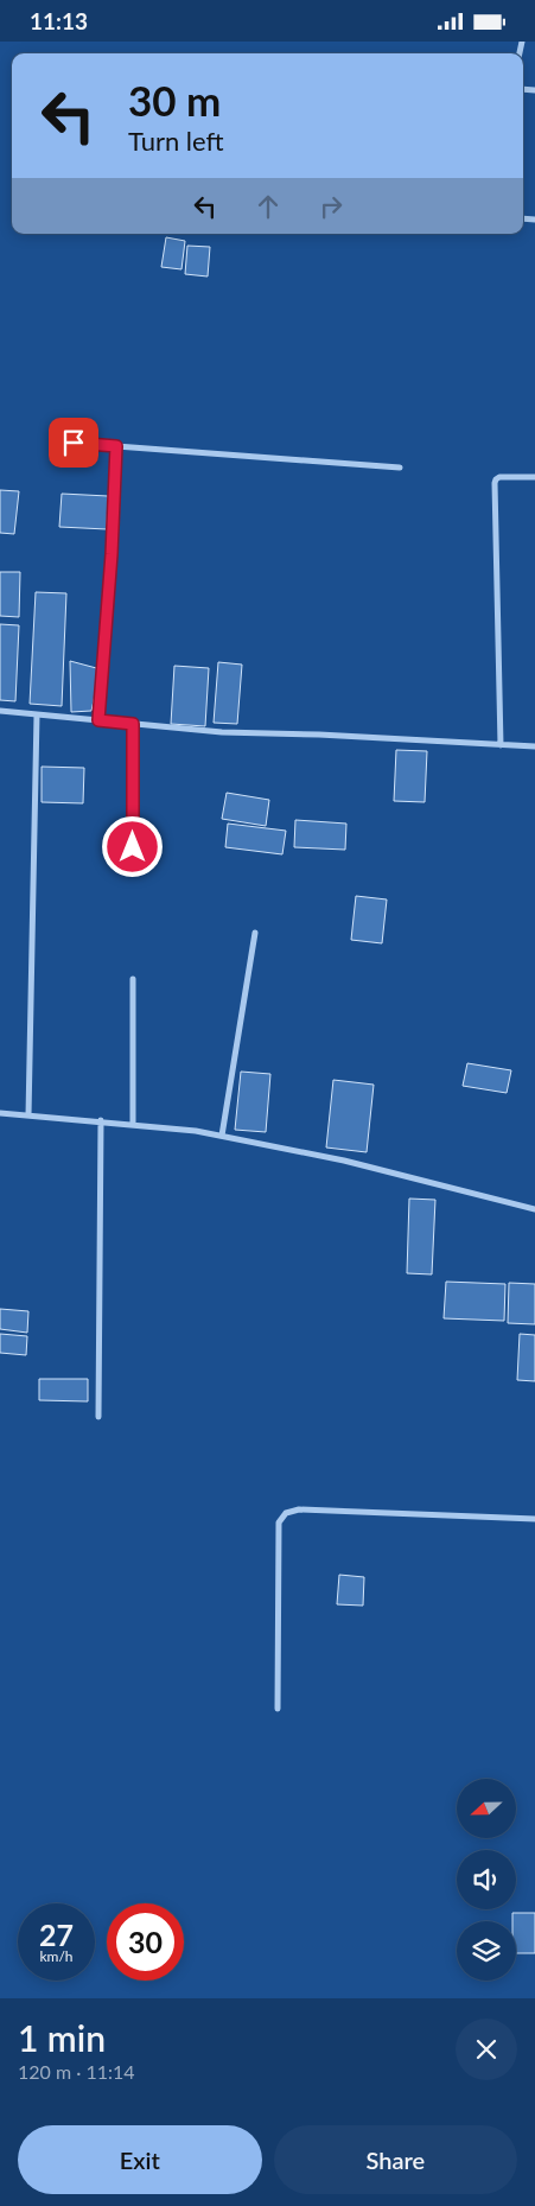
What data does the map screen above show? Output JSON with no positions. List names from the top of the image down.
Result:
{
  "north": "left",
  "page": {
    "status": "11:13",
    "turn": ["30 m", "Turn left"],
    "speed": "27 km/h",
    "limit": "30",
    "heading": ["1 min", "120 m · 11:14"],
    "buttons": ["Exit", "Share"]
  }
}
